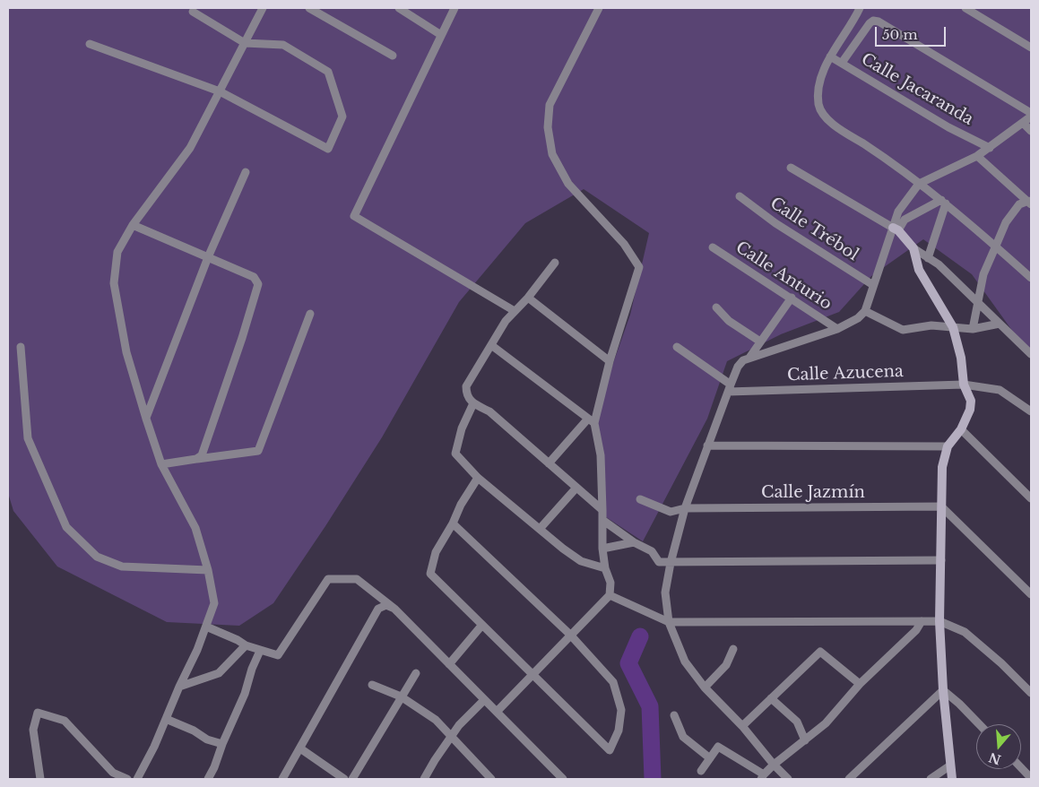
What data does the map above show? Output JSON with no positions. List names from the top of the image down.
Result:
{
  "streets": {
    "street": [
      "Calle Jacaranda",
      "Calle Trébol",
      "Calle Anturio",
      "Calle Azucena",
      "Calle Jazmín"
    ]
  },
  "scale_bar": "50 m",
  "north": "bottom"
}
